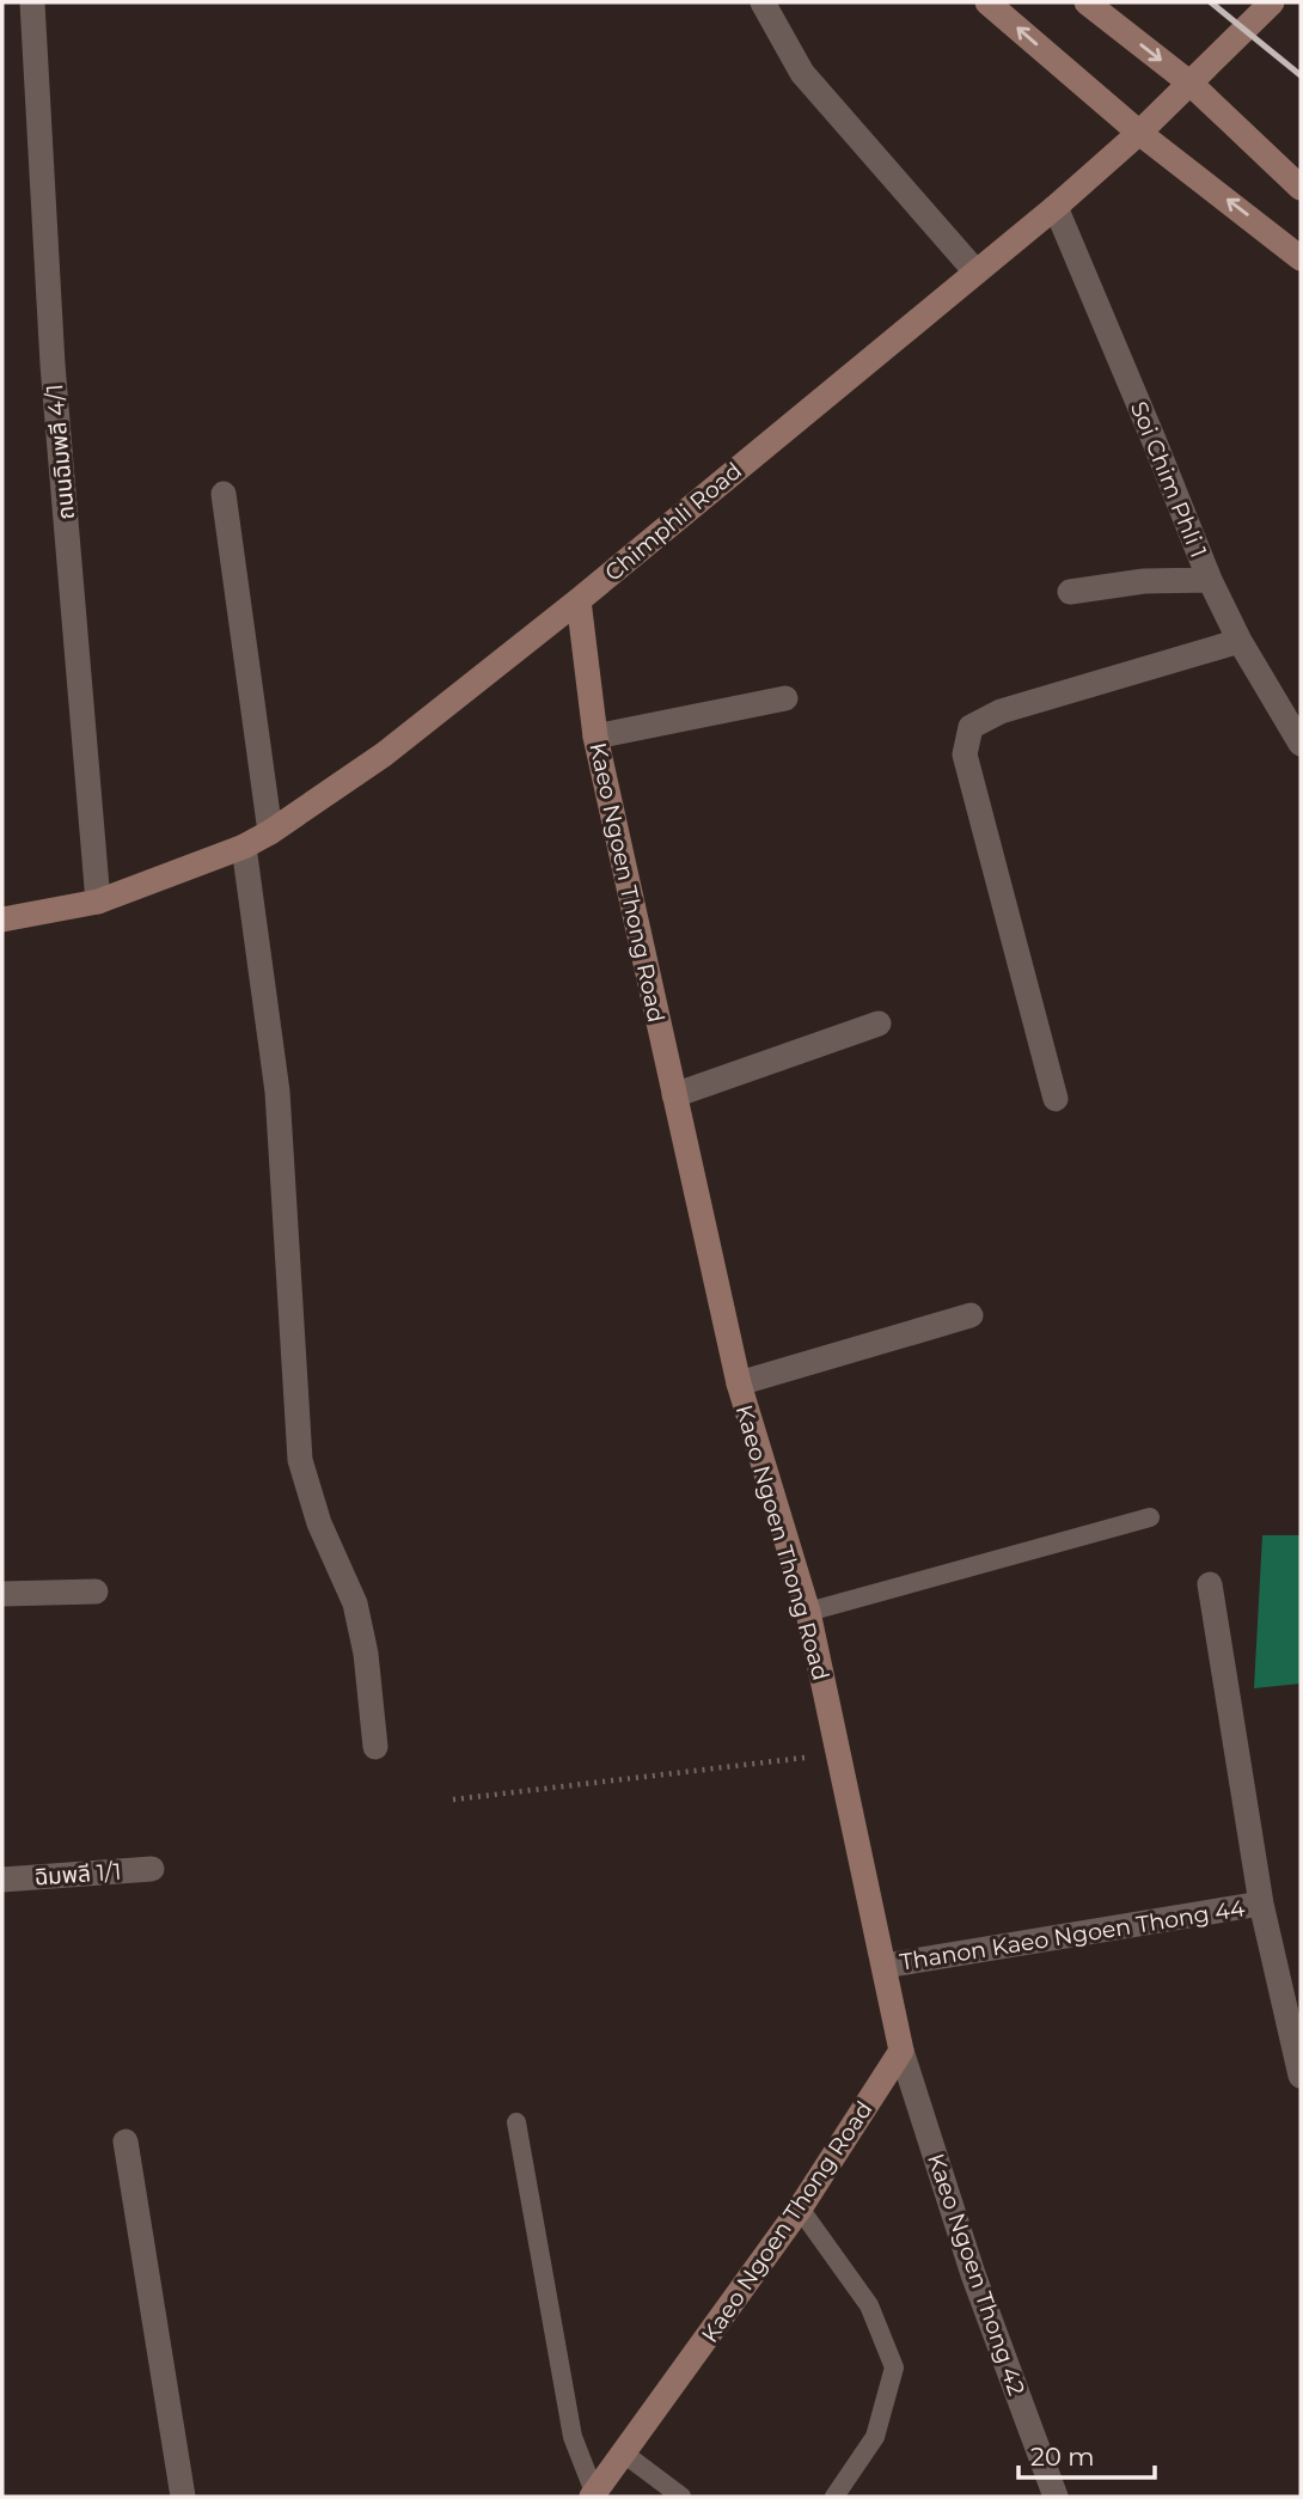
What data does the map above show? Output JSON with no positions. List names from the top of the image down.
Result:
{
  "streets": {
    "street": [
      "ถนนฉิมพลี 4/1",
      "Soi Chim Phli 1",
      "Chimphli Road",
      "Kaeo Ngoen Thong Road",
      "ฉิมพลี 1/1",
      "Thanon Kaeo Ngoen Thong 44",
      "Kaeo Ngoen Thong 42"
    ]
  },
  "crossings": [
    ["ถนนฉิมพลี 4/1", "Chimphli Road"],
    ["Soi Chim Phli 1", "Chimphli Road"],
    ["Chimphli Road", "Kaeo Ngoen Thong Road"],
    ["Kaeo Ngoen Thong Road", "Thanon Kaeo Ngoen Thong 44"],
    ["Kaeo Ngoen Thong Road", "Kaeo Ngoen Thong 42"]
  ],
  "scale_bar": "20 m"
}
